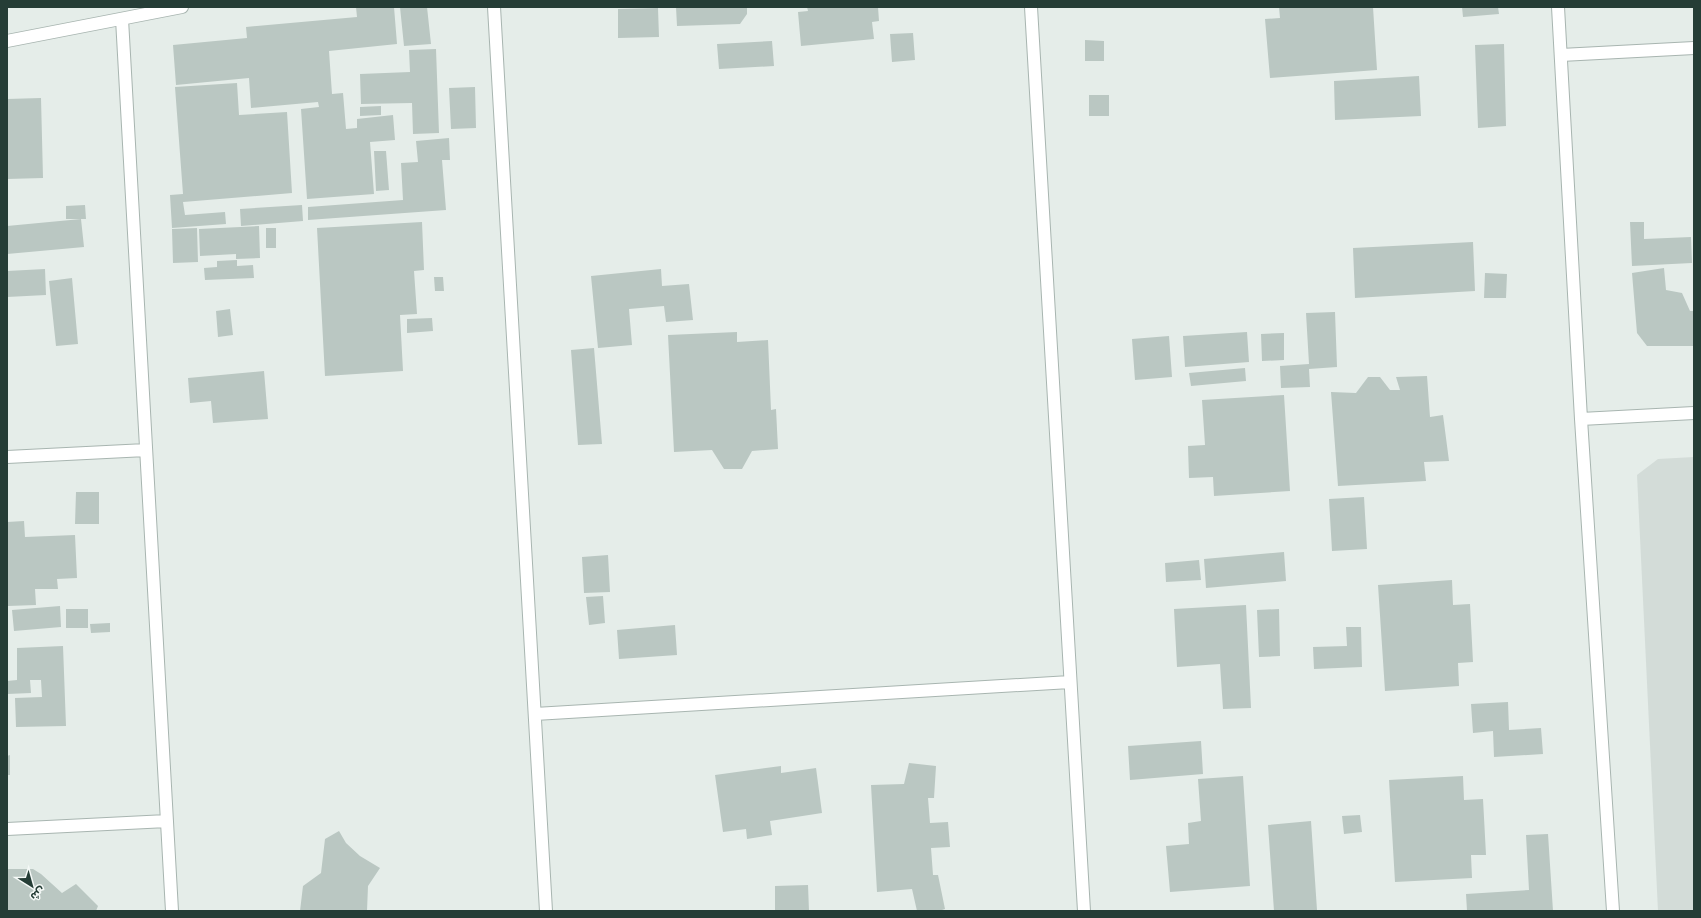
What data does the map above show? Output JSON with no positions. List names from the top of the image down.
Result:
{
  "north": "bottom right"
}
